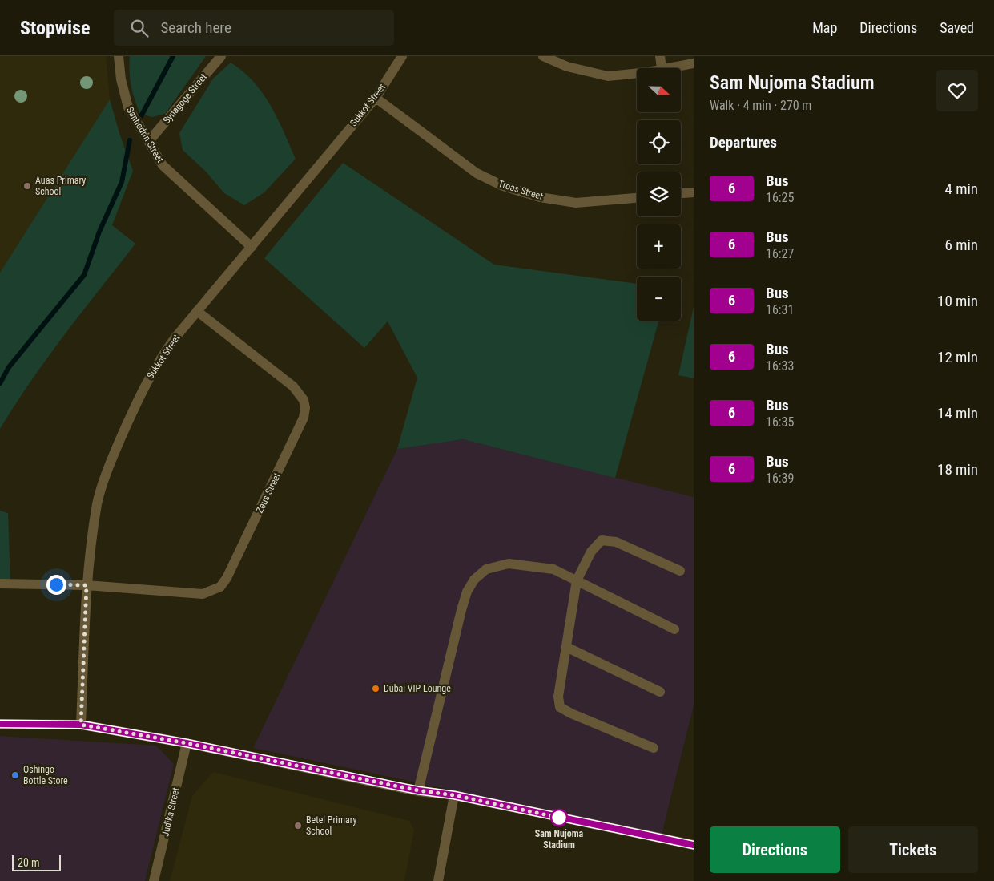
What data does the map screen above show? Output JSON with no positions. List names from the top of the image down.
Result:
{
  "streets": {
    "street": [
      "Synagoge Street",
      "Sukkot Street",
      "Sanhedrin Street",
      "Troas Street",
      "Zeus Street",
      "Judika Street"
    ]
  },
  "crossings": [
    ["Synagoge Street", "Sanhedrin Street"],
    ["Sukkot Street", "Sanhedrin Street"],
    ["Sukkot Street", "Troas Street"],
    ["Sukkot Street", "Zeus Street"]
  ],
  "places": [
    "Auas Primary School",
    "Dubai VIP Lounge",
    "Oshingo Bottle Store",
    "Sam Nujoma Stadium",
    "Betel Primary School"
  ],
  "lines": ["bus line 6"],
  "scale_bar": "20 m",
  "north": "right",
  "page": {
    "header": "Stopwise",
    "search": "Search here",
    "nav": ["Map", "Directions", "Saved"],
    "heading": [
      ["Sam Nujoma Stadium", "Walk · 4 min · 270 m"],
      "Departures"
    ],
    "map_buttons": ["+", "−"],
    "list": [
      {
        "mark": "6",
        "name": "Bus",
        "note": "16:25",
        "value": "4 min"
      },
      {
        "mark": "6",
        "name": "Bus",
        "note": "16:27",
        "value": "6 min"
      },
      {
        "mark": "6",
        "name": "Bus",
        "note": "16:31",
        "value": "10 min"
      },
      {
        "mark": "6",
        "name": "Bus",
        "note": "16:33",
        "value": "12 min"
      },
      {
        "mark": "6",
        "name": "Bus",
        "note": "16:35",
        "value": "14 min"
      },
      {
        "mark": "6",
        "name": "Bus",
        "note": "16:39",
        "value": "18 min"
      }
    ],
    "buttons": ["Directions", "Tickets"],
    "scale": "20 m"
  }
}
